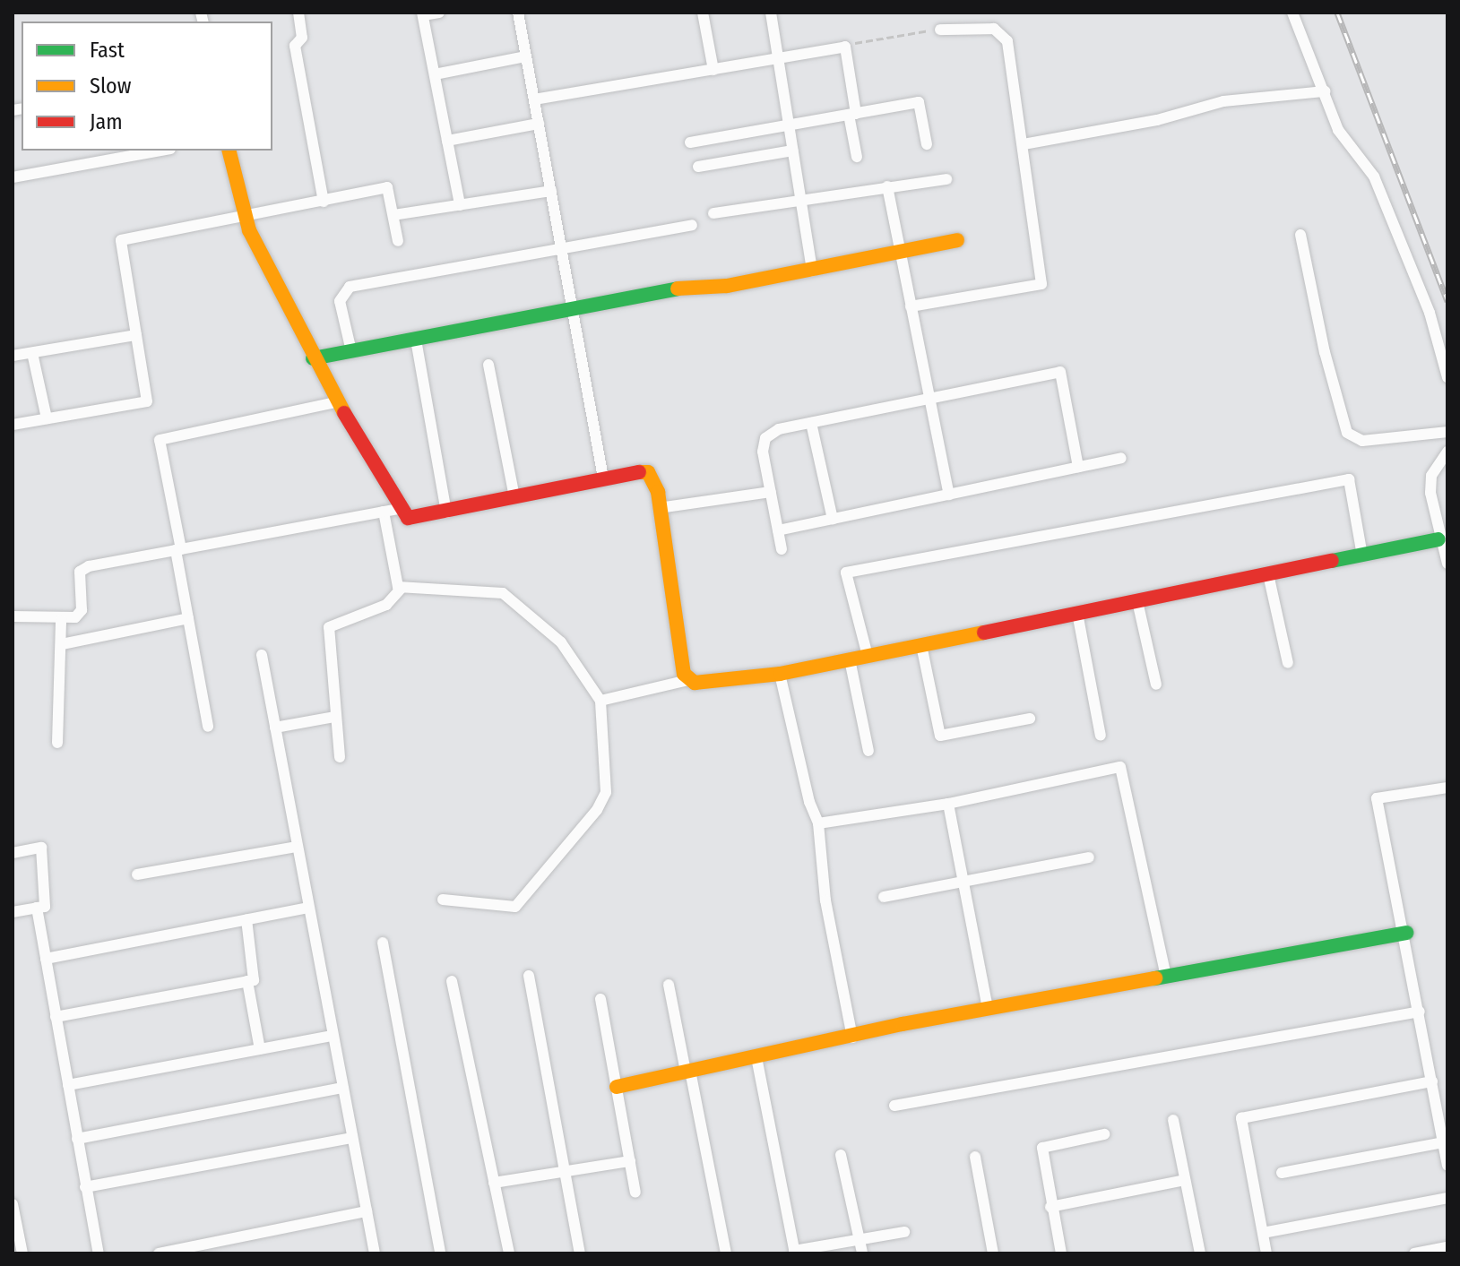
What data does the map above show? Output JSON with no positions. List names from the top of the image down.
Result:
{
  "legend": ["Fast", "Slow", "Jam"]
}
